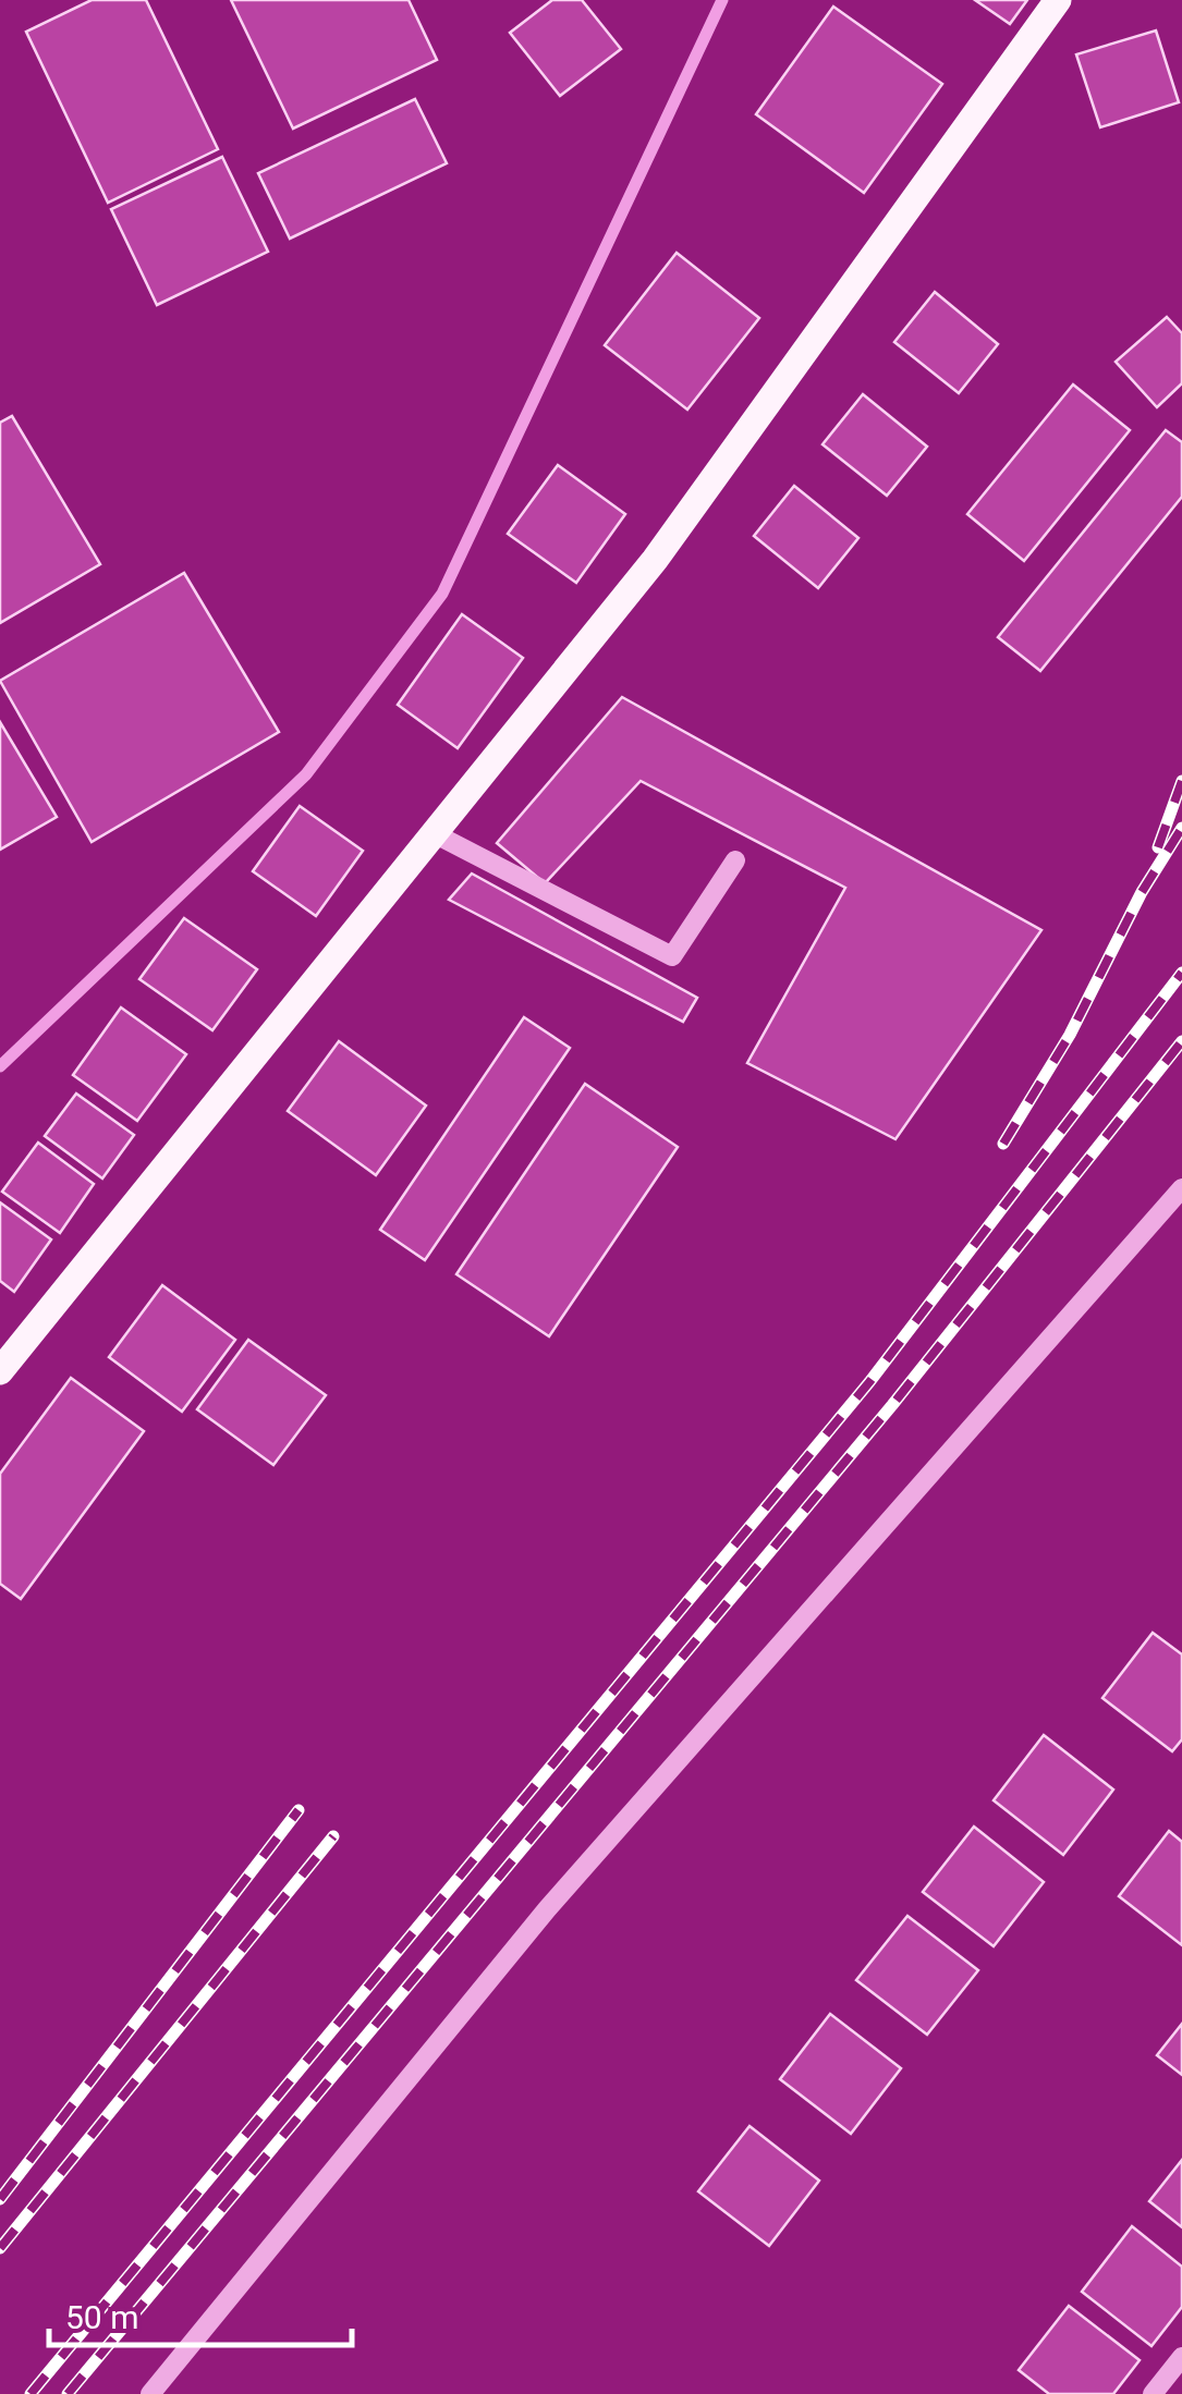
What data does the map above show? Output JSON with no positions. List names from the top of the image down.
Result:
{
  "scale_bar": "50 m"
}
